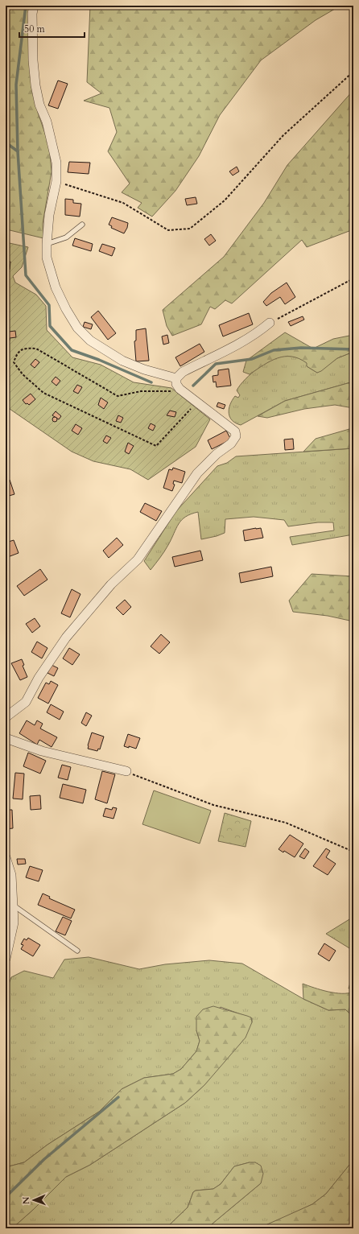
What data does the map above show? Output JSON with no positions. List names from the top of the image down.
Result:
{
  "scale_bar": "50 m",
  "north": "left"
}
